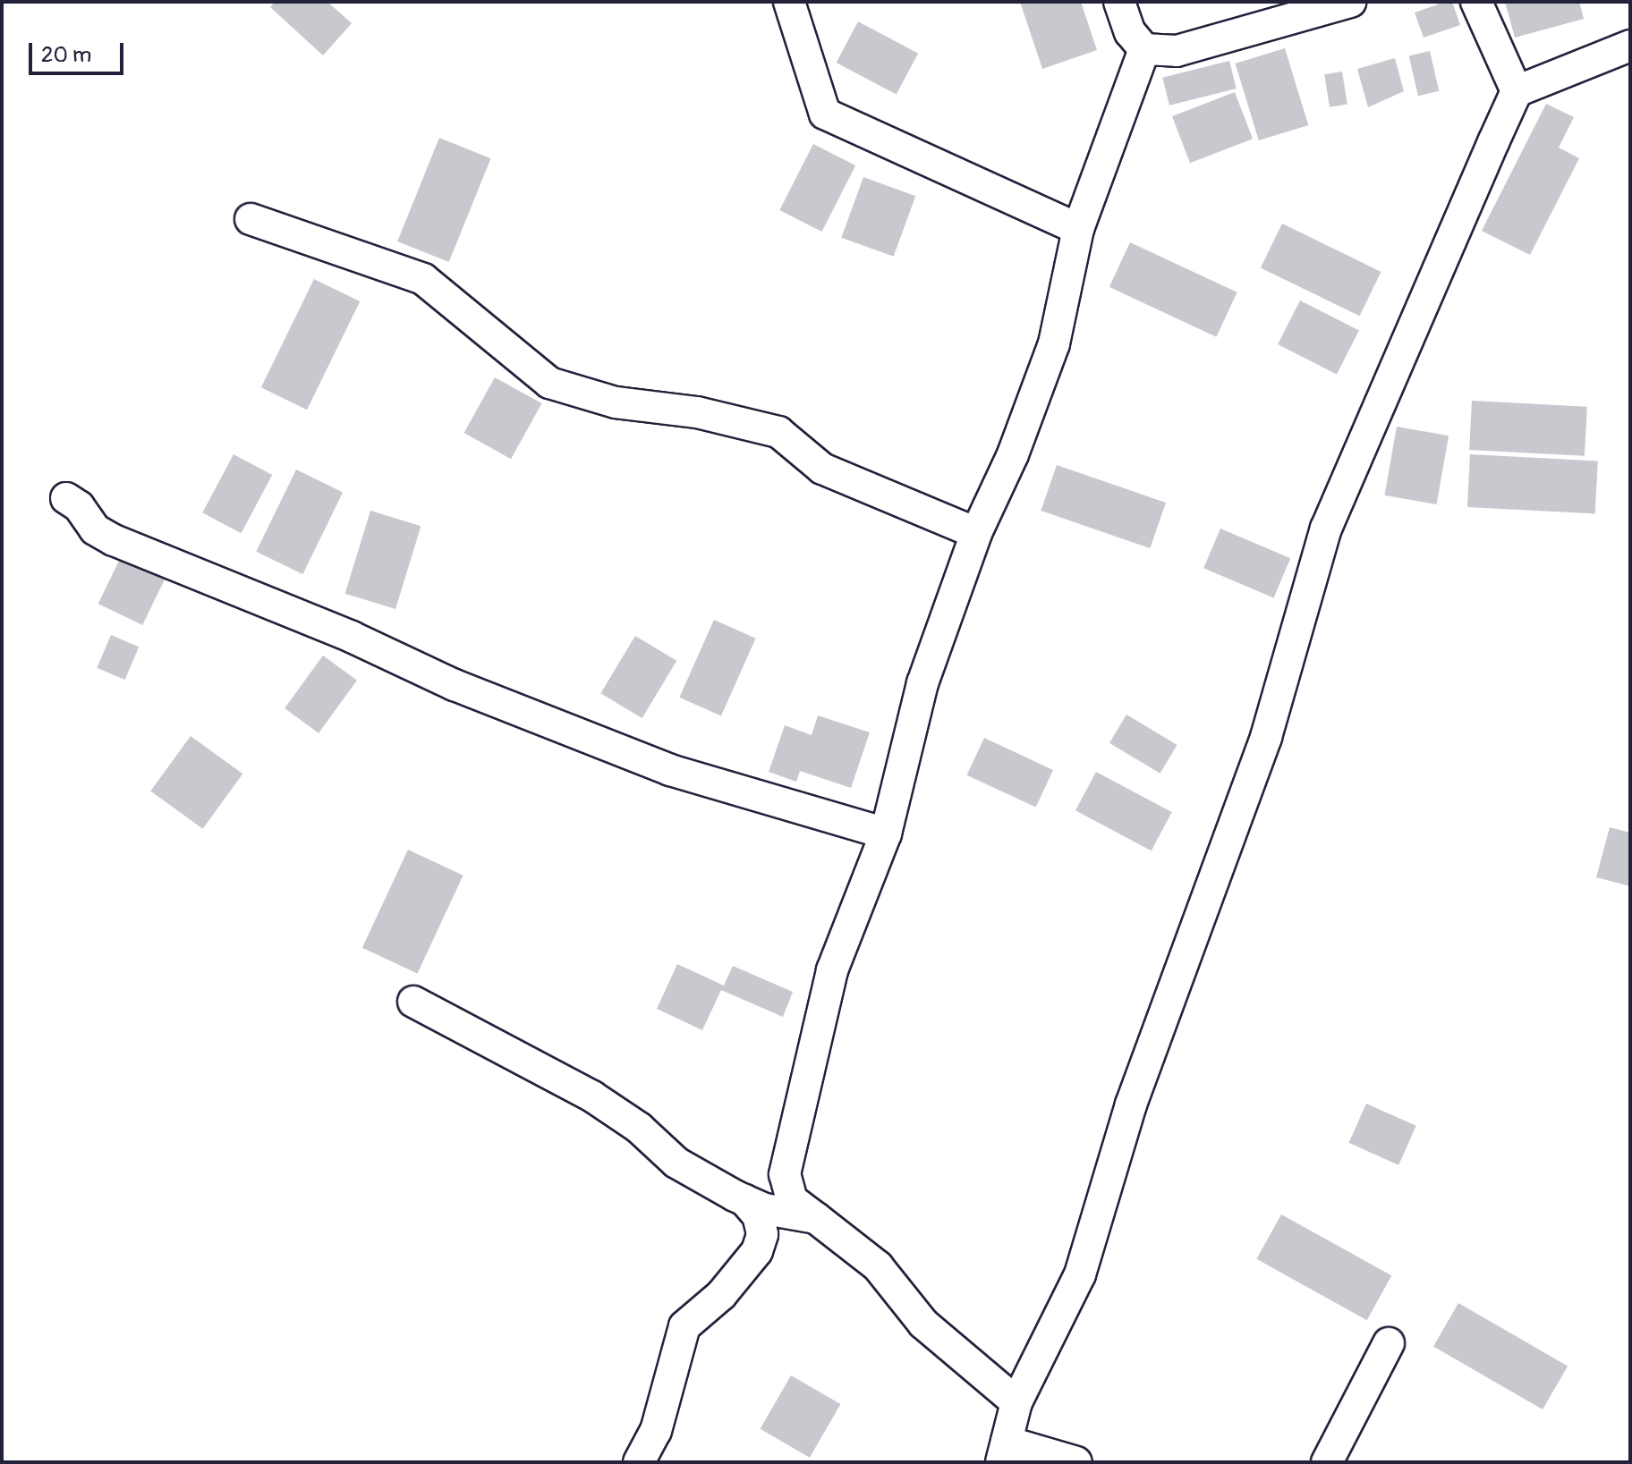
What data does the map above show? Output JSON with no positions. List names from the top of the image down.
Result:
{
  "scale_bar": "20 m"
}
